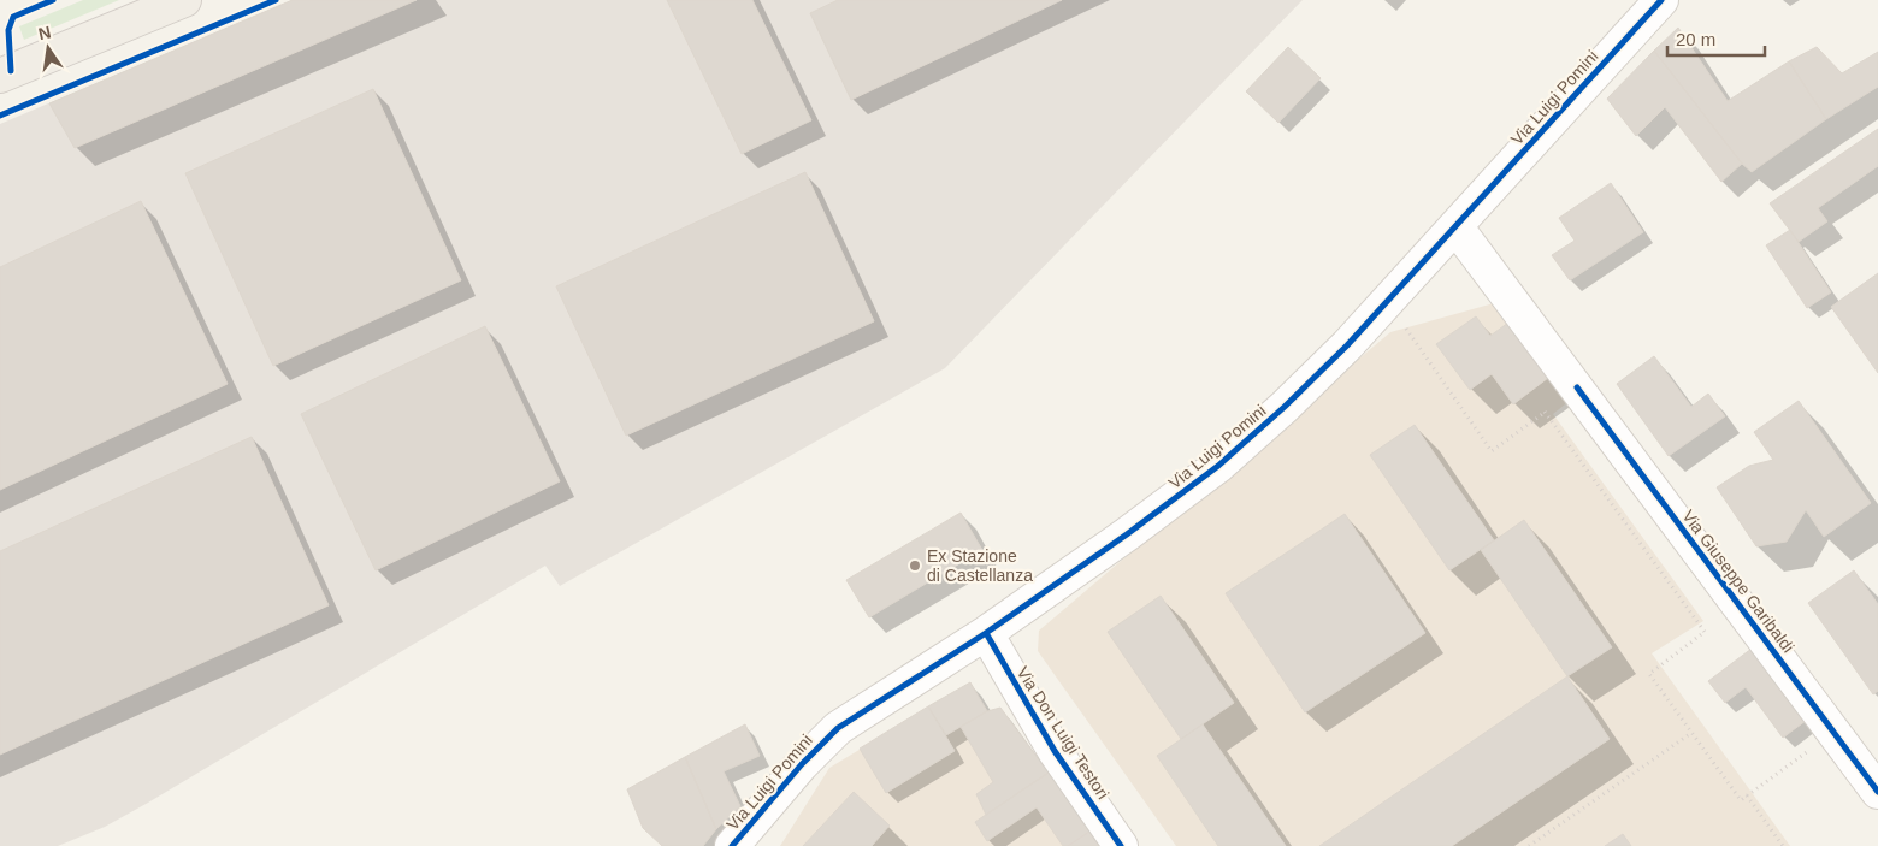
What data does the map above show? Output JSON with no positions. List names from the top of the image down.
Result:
{
  "streets": {
    "street": ["Via Luigi Pomini", "Via Giuseppe Garibaldi", "Via Don Luigi Testori"]
  },
  "crossings": [
    ["Via Luigi Pomini", "Via Giuseppe Garibaldi"],
    ["Via Luigi Pomini", "Via Don Luigi Testori"]
  ],
  "places": ["Ex Stazione di Castellanza"],
  "scale_bar": "20 m",
  "north": "top"
}
